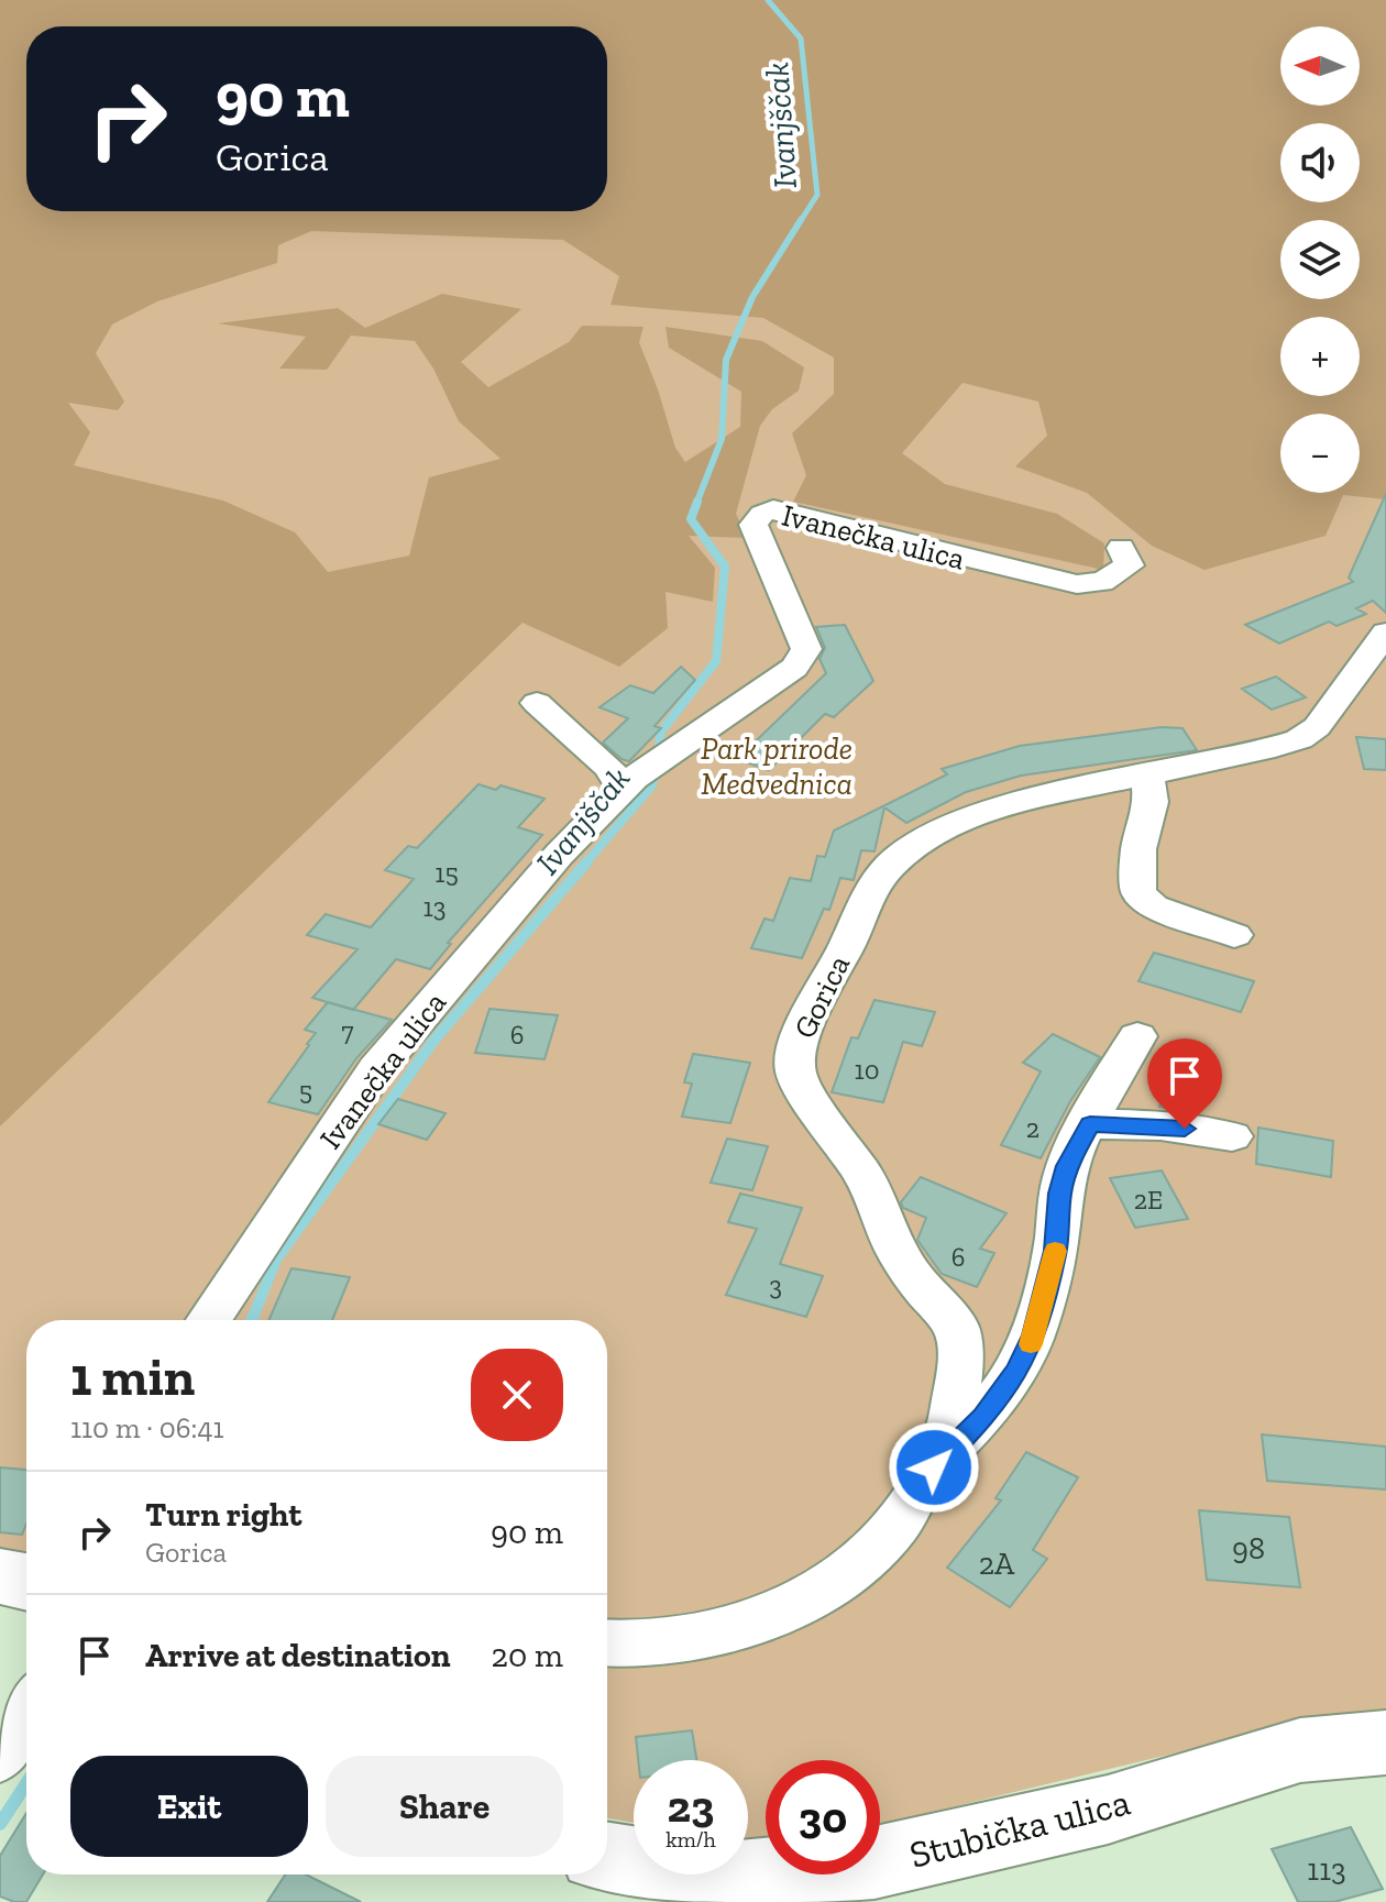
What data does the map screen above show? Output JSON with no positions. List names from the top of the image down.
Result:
{
  "streets": {
    "main road": ["Stubička ulica"],
    "street": ["Ivanečka ulica", "Gorica"]
  },
  "water": ["Ivanjščak"],
  "parks": ["Park prirode Medvednica"],
  "house_numbers": [
    "15",
    "13",
    "7",
    "6",
    "10",
    "5",
    "2",
    "2E",
    "6",
    "3",
    "98",
    "2A",
    "113"
  ],
  "north": "left",
  "page": {
    "map_buttons": ["+", "−"],
    "turn": ["90 m", "Gorica"],
    "heading": ["1 min", "110 m · 06:41"],
    "list": [
      {
        "name": "Turn right",
        "note": "Gorica",
        "value": "90 m"
      },
      {
        "name": "Arrive at destination",
        "value": "20 m"
      }
    ],
    "buttons": ["Exit", "Share"],
    "speed": "23 km/h",
    "limit": "30"
  }
}
